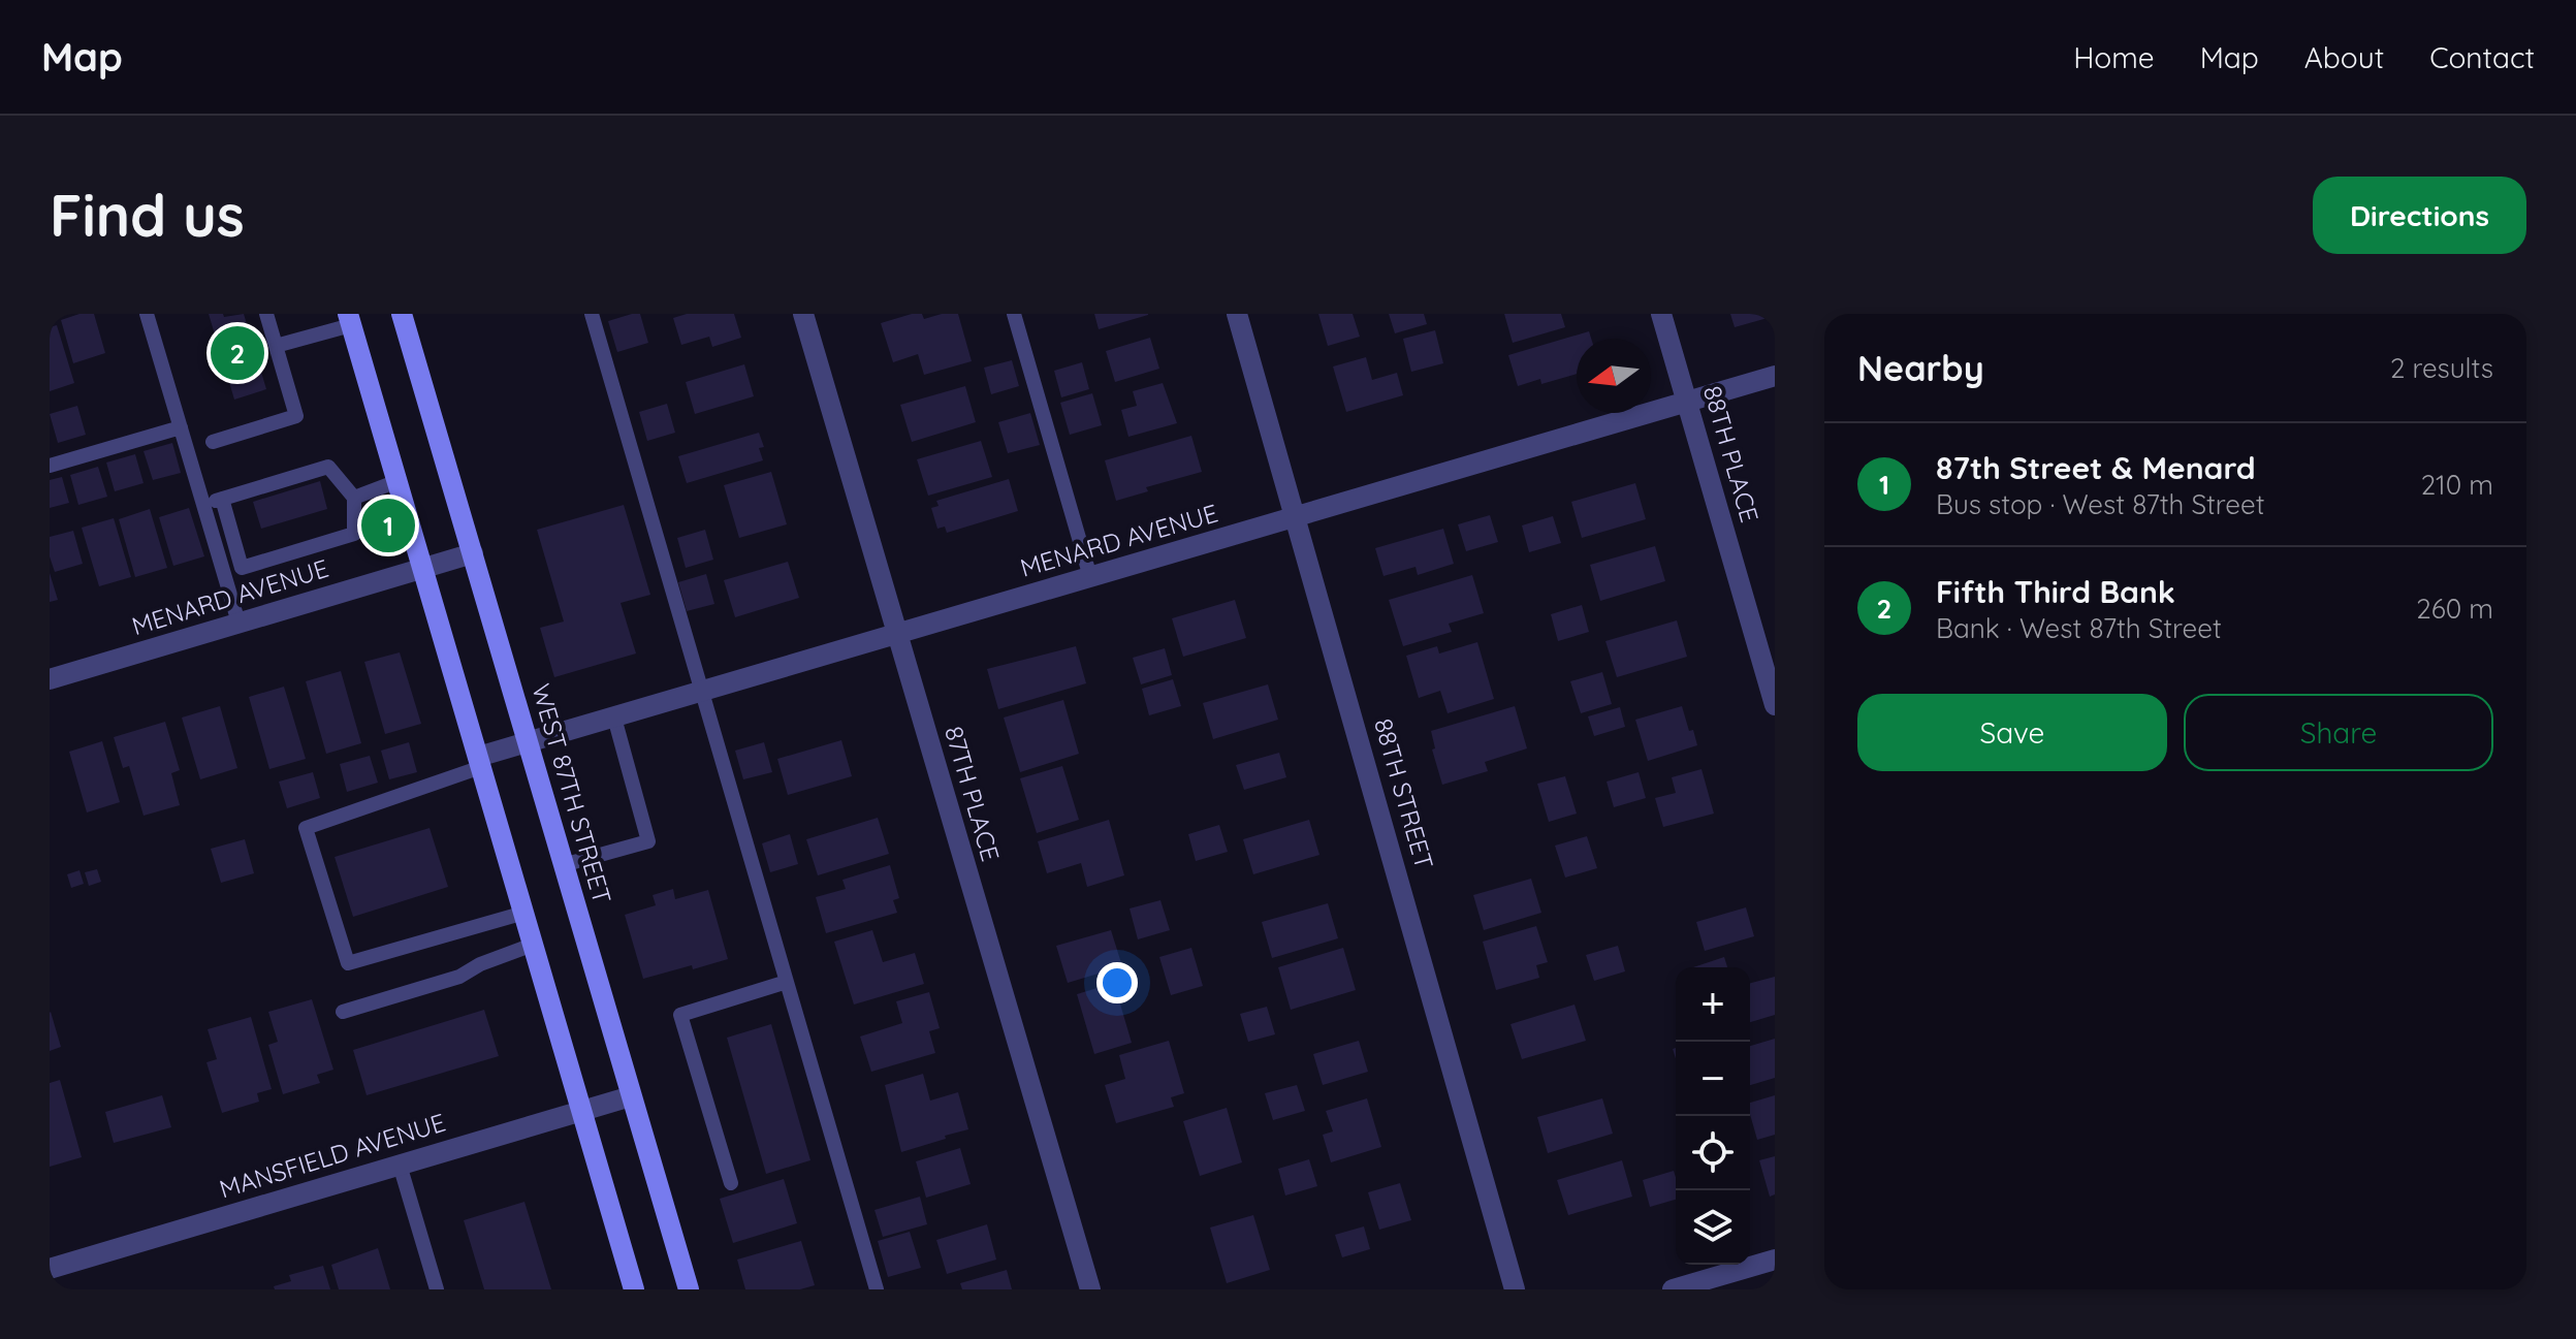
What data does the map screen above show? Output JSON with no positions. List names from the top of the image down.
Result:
{
  "streets": {
    "main road": ["WEST 87TH STREET"],
    "street": [
      "88TH PLACE",
      "MENARD AVENUE",
      "87TH PLACE",
      "88TH STREET",
      "MANSFIELD AVENUE"
    ]
  },
  "crossings": [
    ["88TH PLACE", "MENARD AVENUE"],
    ["MENARD AVENUE", "WEST 87TH STREET"],
    ["MENARD AVENUE", "87TH PLACE"],
    ["MENARD AVENUE", "88TH STREET"],
    ["WEST 87TH STREET", "MANSFIELD AVENUE"]
  ],
  "north": "left",
  "page": {
    "header": "Map",
    "nav": [
      "Home",
      "Map",
      "About",
      "Contact"
    ],
    "buttons": [
      "Directions",
      ["Save", "Share"]
    ],
    "title": "Find us",
    "heading": ["Nearby", "2 results"],
    "pins": ["2", "1"],
    "list": [
      {
        "mark": "1",
        "name": "87th Street & Menard",
        "note": "Bus stop · West 87th Street",
        "value": "210 m"
      },
      {
        "mark": "2",
        "name": "Fifth Third Bank",
        "note": "Bank · West 87th Street",
        "value": "260 m"
      }
    ],
    "map_buttons": ["+", "−"]
  }
}
